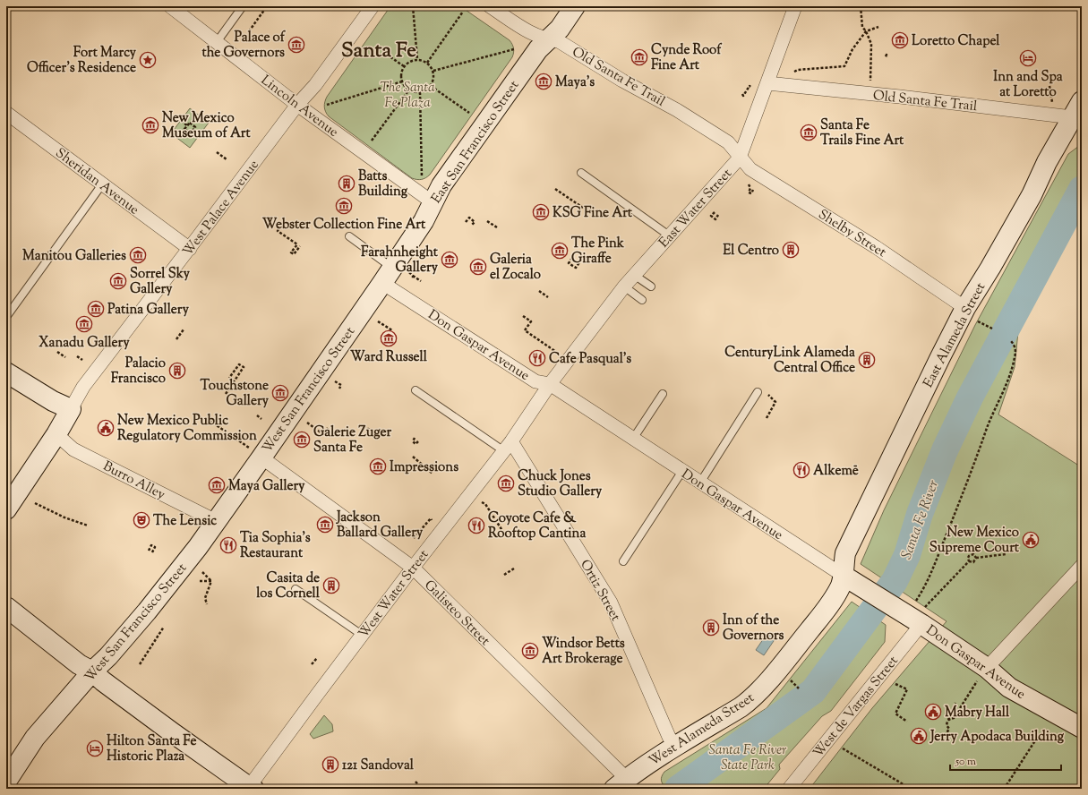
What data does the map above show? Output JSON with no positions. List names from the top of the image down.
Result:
{
  "streets": {
    "street": [
      "Old Santa Fe Trail",
      "Lincoln Avenue",
      "East San Francisco Street",
      "Sheridan Avenue",
      "West Palace Avenue",
      "East Water Street",
      "Shelby Street",
      "East Alameda Street",
      "Don Gaspar Avenue",
      "West San Francisco Street",
      "Burro Alley",
      "Ortiz Street",
      "West Water Street",
      "Galisteo Street",
      "West de Vargas Street",
      "West Alameda Street"
    ]
  },
  "crossings": [
    ["Old Santa Fe Trail", "East San Francisco Street"],
    ["Old Santa Fe Trail", "East Water Street"],
    ["Old Santa Fe Trail", "Shelby Street"],
    ["Old Santa Fe Trail", "East Alameda Street"],
    ["Lincoln Avenue", "East San Francisco Street"],
    ["Lincoln Avenue", "West Palace Avenue"],
    ["East San Francisco Street", "Don Gaspar Avenue"],
    ["East San Francisco Street", "West San Francisco Street"],
    ["Sheridan Avenue", "West Palace Avenue"],
    ["East Water Street", "Shelby Street"],
    ["East Water Street", "Don Gaspar Avenue"],
    ["East Water Street", "West Water Street"],
    ["Shelby Street", "East Alameda Street"],
    ["East Alameda Street", "Don Gaspar Avenue"],
    ["East Alameda Street", "West Alameda Street"],
    ["Don Gaspar Avenue", "West San Francisco Street"],
    ["Don Gaspar Avenue", "West Water Street"],
    ["Don Gaspar Avenue", "West de Vargas Street"],
    ["Don Gaspar Avenue", "West Alameda Street"],
    ["West San Francisco Street", "Burro Alley"],
    ["West San Francisco Street", "Galisteo Street"],
    ["Ortiz Street", "West Water Street"],
    ["Ortiz Street", "West Alameda Street"],
    ["West Water Street", "Galisteo Street"],
    ["Galisteo Street", "West Alameda Street"]
  ],
  "districts": ["Santa Fe"],
  "water": ["Santa Fe River"],
  "parks": ["The Santa Fe Plaza", "Santa Fe River State Park"],
  "places": {
    "museum": [
      "Loretto Chapel",
      "Palace of the Governors",
      "Cynde Roof Fine Art",
      "Maya's",
      "New Mexico Museum of Art",
      "Santa Fe Trails Fine Art",
      "Webster Collection Fine Art",
      "KSG Fine Art",
      "The Pink Giraffe",
      "Manitou Galleries",
      "Farahnheight Gallery",
      "Galeria el Zocalo",
      "Sorrel Sky Gallery",
      "Patina Gallery",
      "Xanadu Gallery",
      "Ward Russell",
      "Touchstone Gallery",
      "Galerie Zuger Santa Fe",
      "Impressions",
      "Chuck Jones Studio Gallery",
      "Maya Gallery",
      "Jackson Ballard Gallery",
      "Windsor Betts Art Brokerage"
    ],
    "hotel": ["Inn and Spa at Loretto", "Hilton Santa Fe Historic Plaza"],
    "place": ["Fort Marcy Officer's Residence"],
    "building": [
      "Batts Building",
      "El Centro",
      "CenturyLink Alameda Central Office",
      "Palacio Francisco",
      "Casita de los Cornell",
      "Inn of the Governors",
      "121 Sandoval"
    ],
    "restaurant": [
      "Cafe Pasqual's",
      "Alkemē",
      "Coyote Cafe & Rooftop Cantina",
      "Tia Sophia's Restaurant"
    ],
    "public building": [
      "New Mexico Public Regulatory Commission",
      "New Mexico Supreme Court",
      "Mabry Hall",
      "Jerry Apodaca Building"
    ],
    "theatre": ["The Lensic"]
  },
  "scale_bar": "50 m"
}
